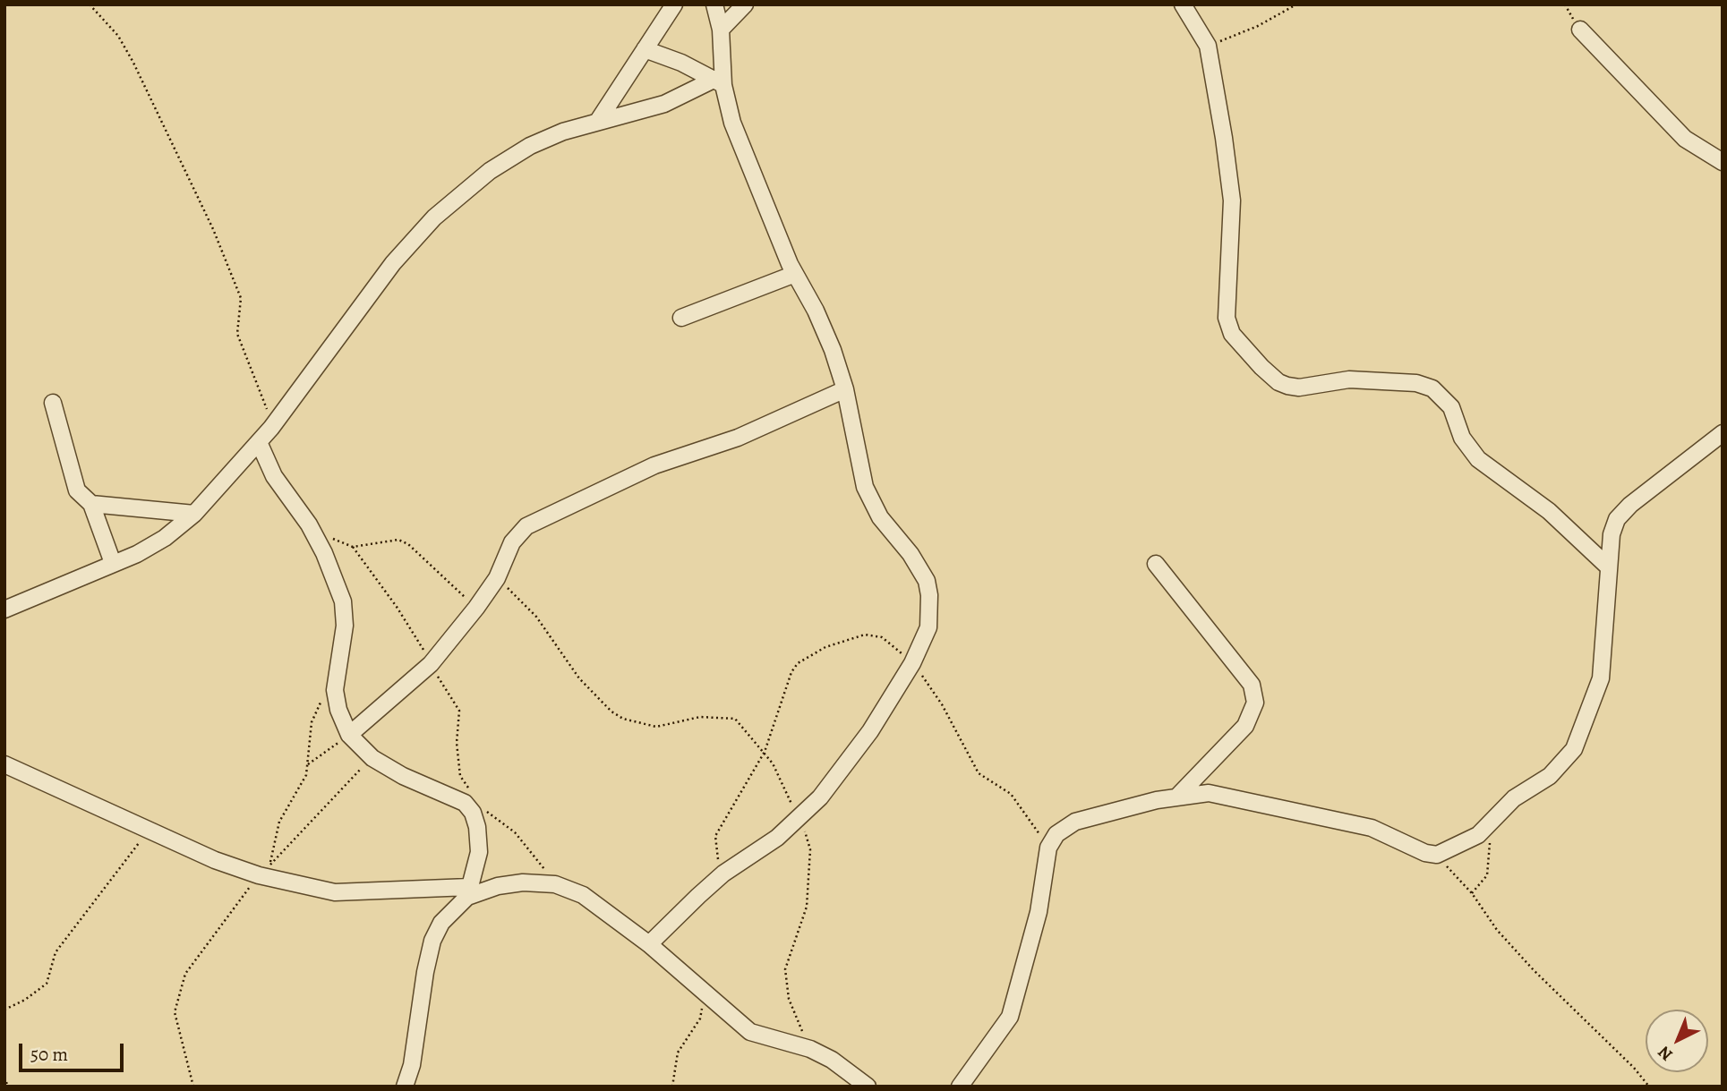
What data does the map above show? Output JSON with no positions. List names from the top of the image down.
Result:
{
  "scale_bar": "50 m",
  "north": "bottom left"
}
